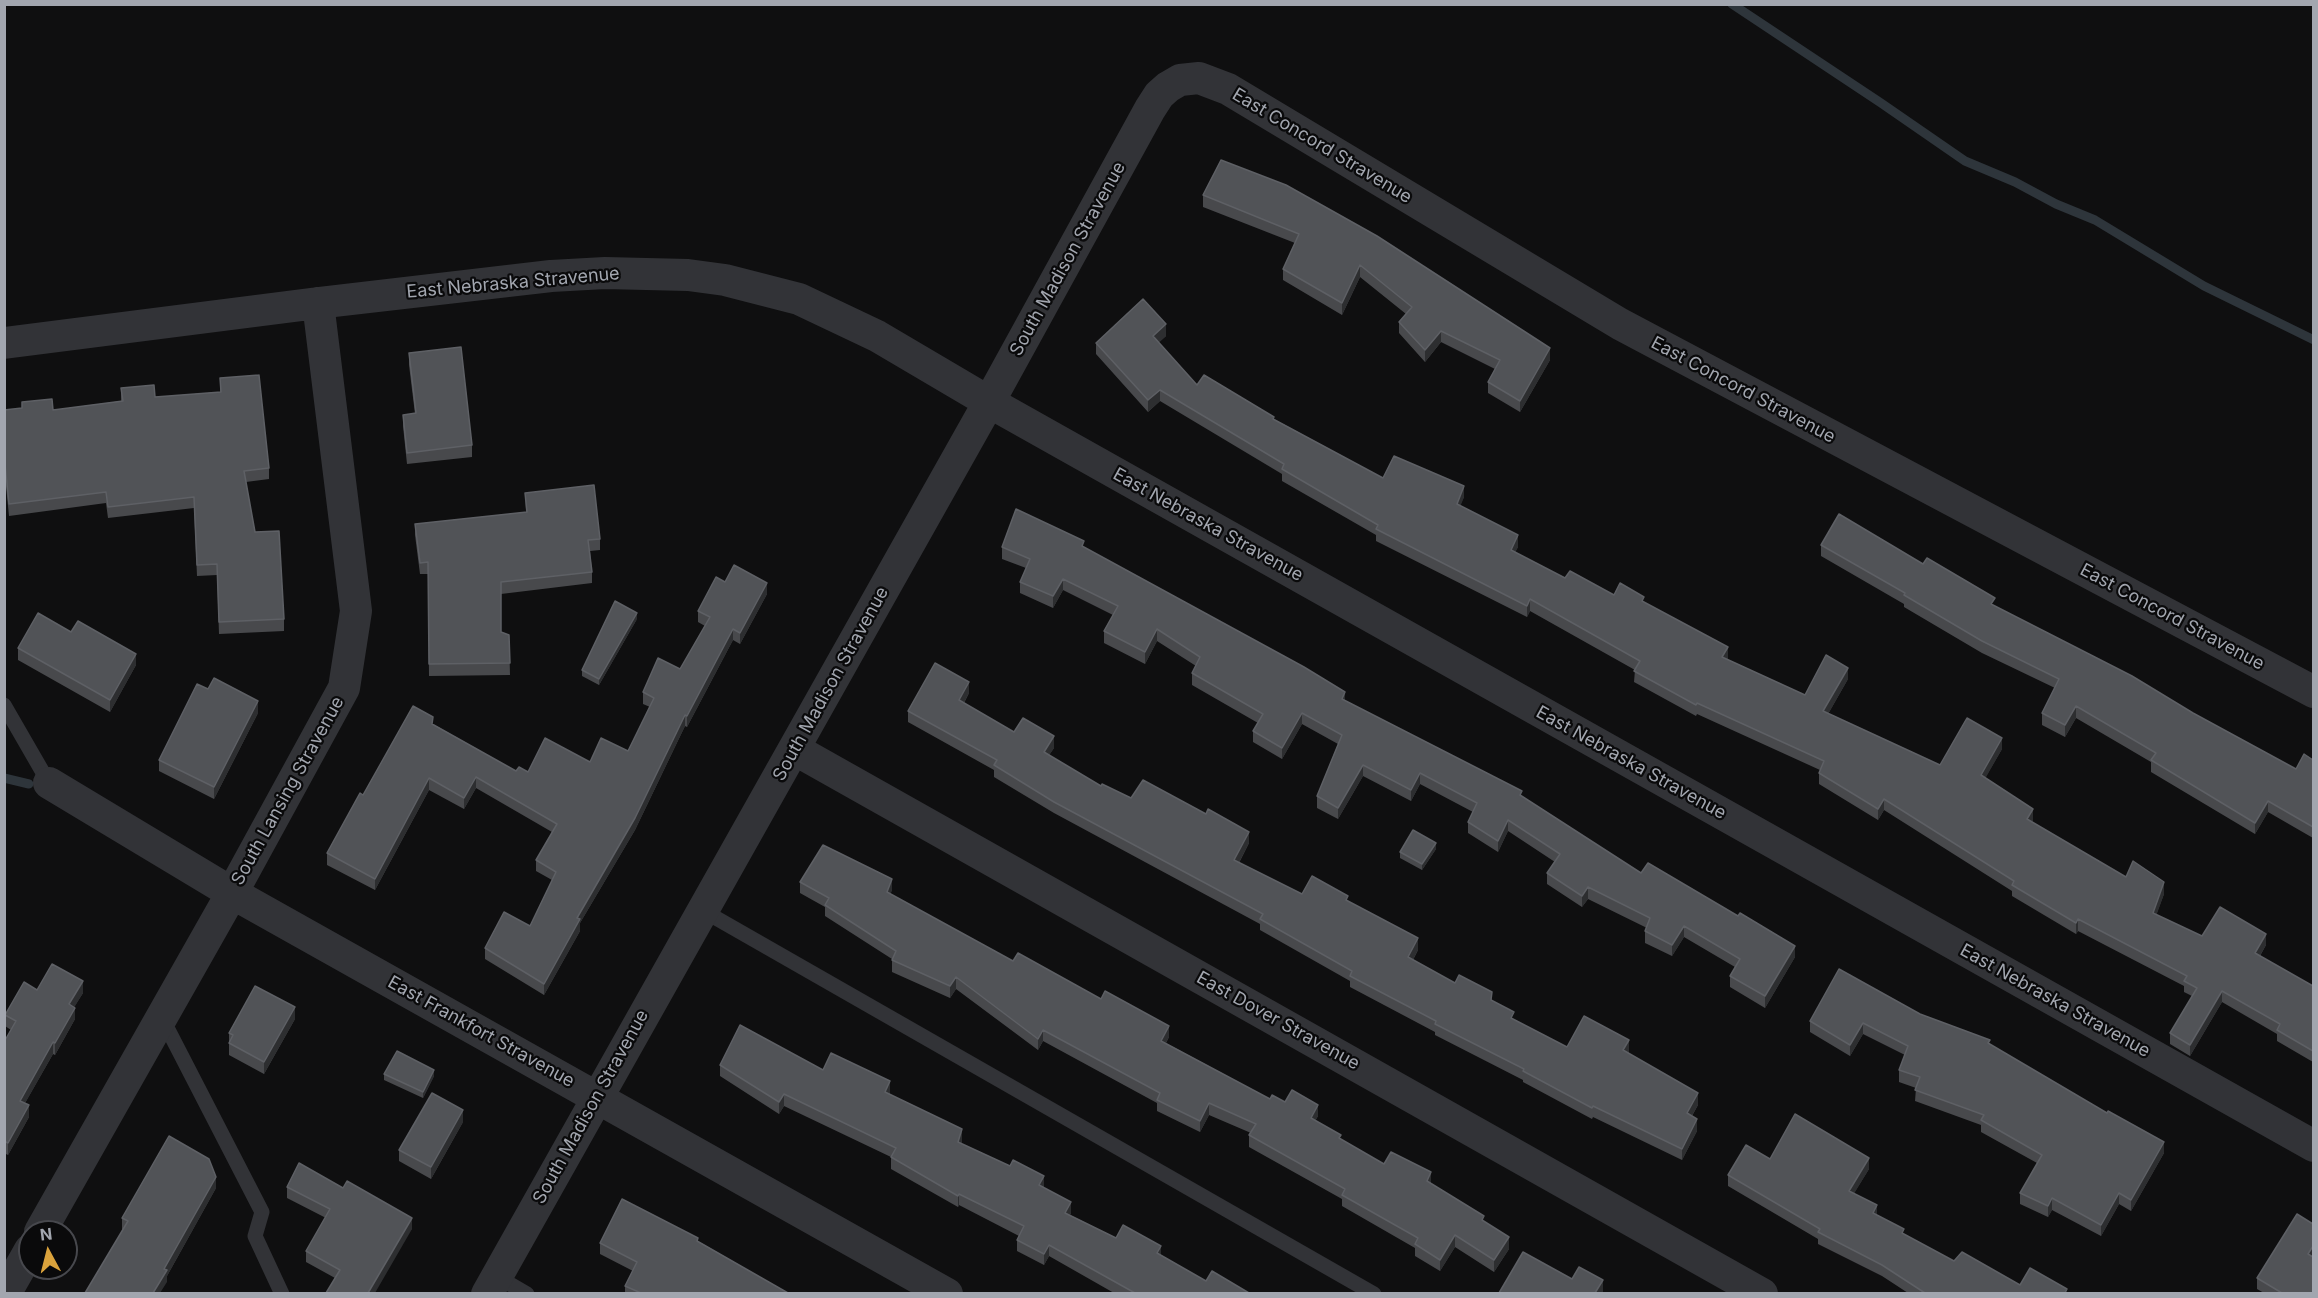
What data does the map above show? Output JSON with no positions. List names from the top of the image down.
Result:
{
  "streets": {
    "street": [
      "East Concord Stravenue",
      "South Madison Stravenue",
      "East Nebraska Stravenue",
      "South Lansing Stravenue",
      "East Dover Stravenue",
      "East Frankfort Stravenue"
    ]
  },
  "crossings": [
    ["East Concord Stravenue", "South Madison Stravenue"],
    ["South Madison Stravenue", "East Nebraska Stravenue"],
    ["South Madison Stravenue", "East Dover Stravenue"],
    ["South Madison Stravenue", "East Frankfort Stravenue"],
    ["East Nebraska Stravenue", "South Lansing Stravenue"],
    ["South Lansing Stravenue", "East Frankfort Stravenue"]
  ],
  "north": "top"
}
